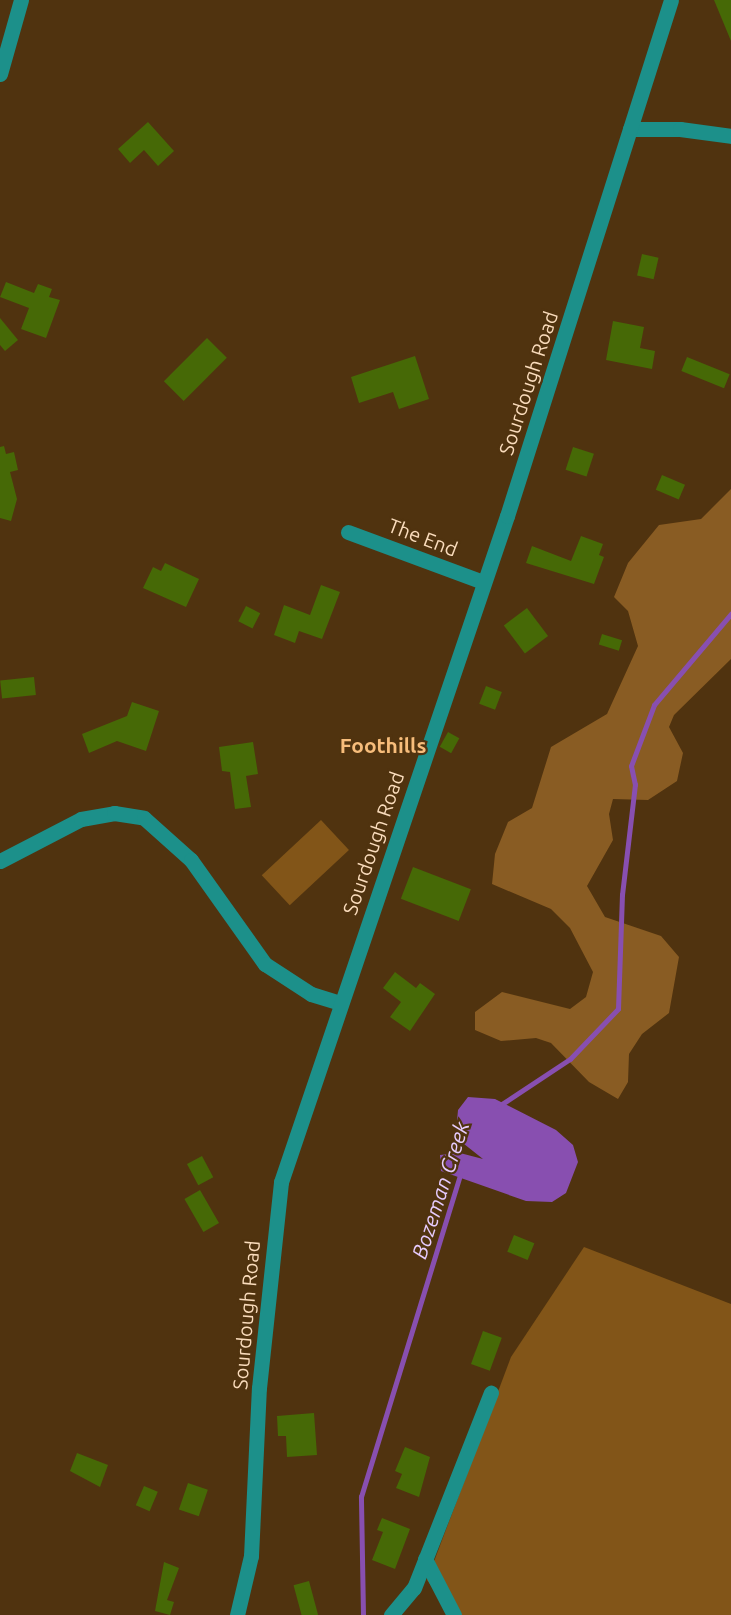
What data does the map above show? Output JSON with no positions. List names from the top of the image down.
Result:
{
  "streets": {
    "street": ["Sourdough Road", "The End"]
  },
  "crossings": [
    ["Sourdough Road", "The End"]
  ],
  "districts": ["Foothills"],
  "water": ["Bozeman Creek"]
}
